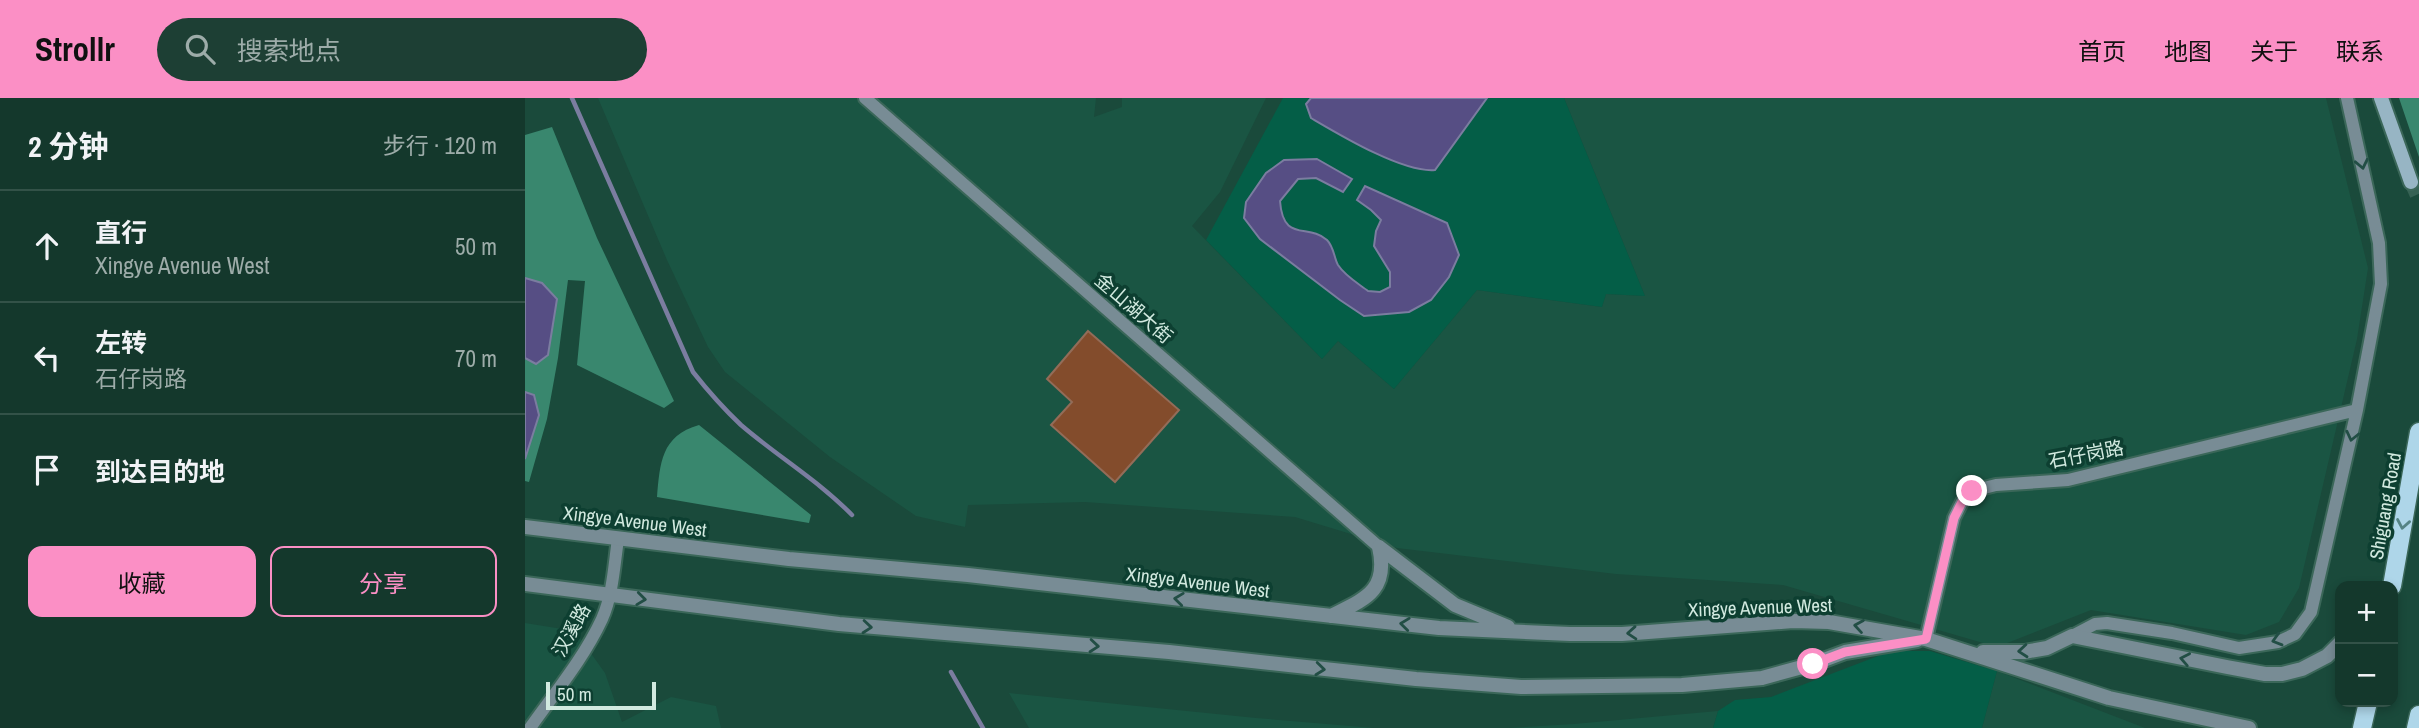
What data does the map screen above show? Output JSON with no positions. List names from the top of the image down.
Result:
{
  "streets": {
    "main road": ["Shiguang Road"],
    "street": [
      "金山湖大街",
      "石仔岗路",
      "Xingye Avenue West",
      "汉溪路"
    ]
  },
  "crossings": [
    ["石仔岗路", "Xingye Avenue West"],
    ["Xingye Avenue West", "汉溪路"]
  ],
  "one_way": ["Shiguang Road"],
  "scale_bar": "50 m",
  "page": {
    "header": "Strollr",
    "search": "搜索地点",
    "nav": [
      "首页",
      "地图",
      "关于",
      "联系"
    ],
    "heading": ["2 分钟", "步行 · 120 m"],
    "list": [
      ["直行", "Xingye Avenue West", "50 m"],
      ["左转", "石仔岗路", "70 m"],
      "到达目的地"
    ],
    "buttons": ["收藏", "分享"],
    "map_buttons": ["+", "−"],
    "scale": "50 m"
  }
}
